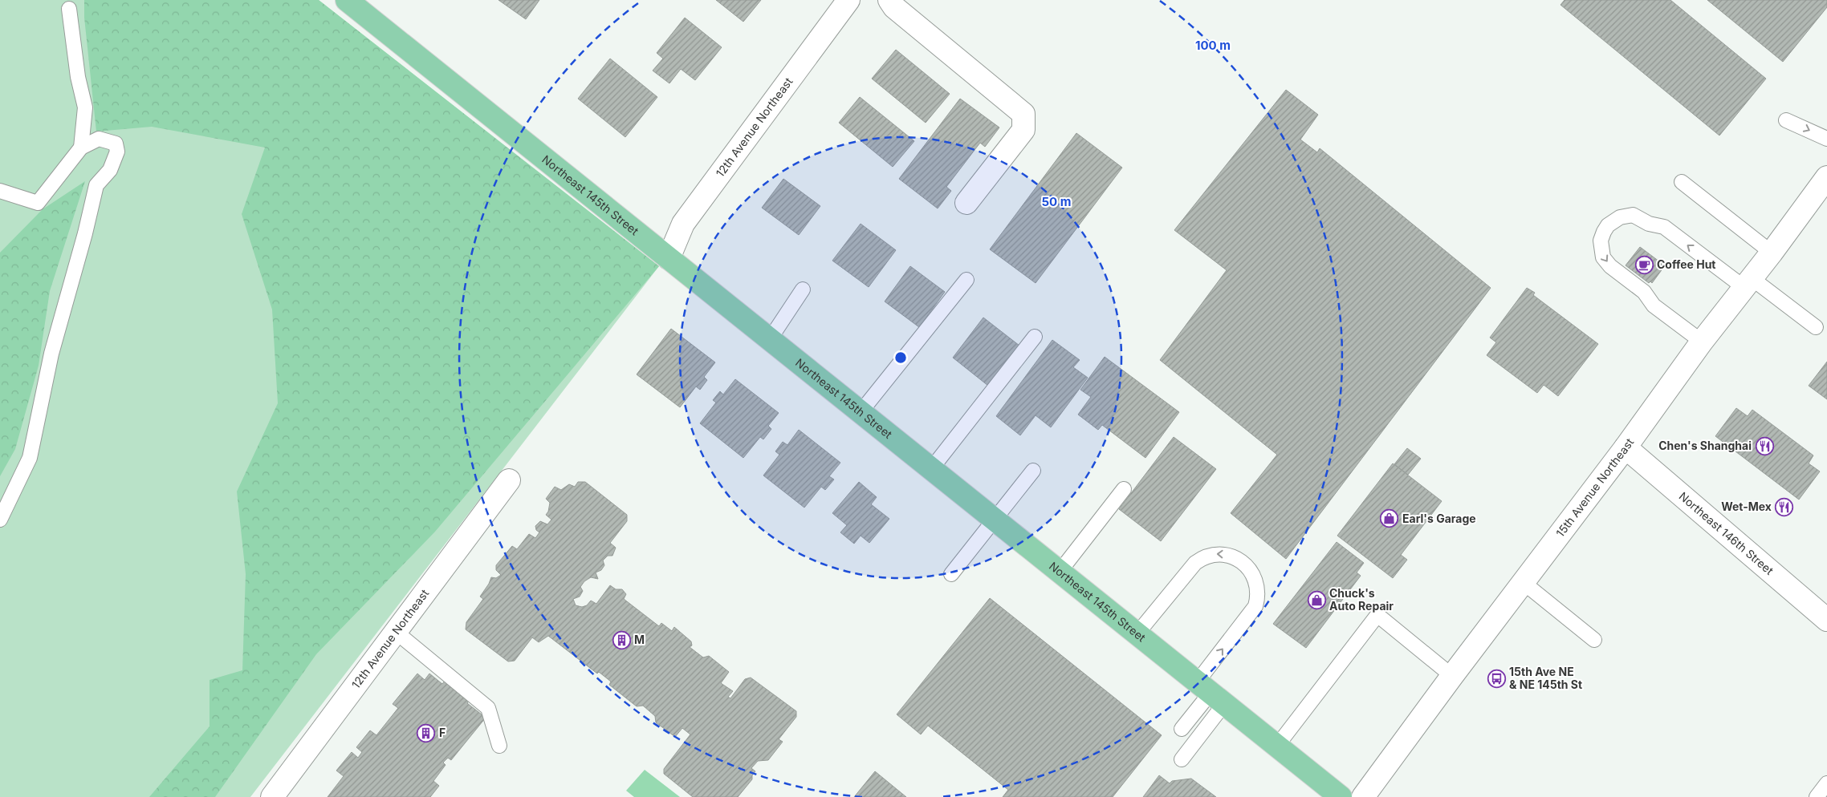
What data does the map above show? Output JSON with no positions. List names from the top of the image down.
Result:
{
  "streets": {
    "main road": ["Northeast 145th Street"],
    "street": ["12th Avenue Northeast", "15th Avenue Northeast", "Northeast 146th Street"]
  },
  "crossings": [
    ["12th Avenue Northeast", "Northeast 145th Street"],
    ["15th Avenue Northeast", "Northeast 146th Street"]
  ],
  "places": {
    "cafe": ["Coffee Hut"],
    "restaurant": ["Chen's Shanghai", "Wet-Mex"],
    "shop": ["Earl's Garage", "Chuck's Auto Repair"],
    "building": ["M", "F"],
    "bus stop": ["15th Ave NE & NE 145th St"]
  },
  "rings": ["100 m", "50 m"]
}
